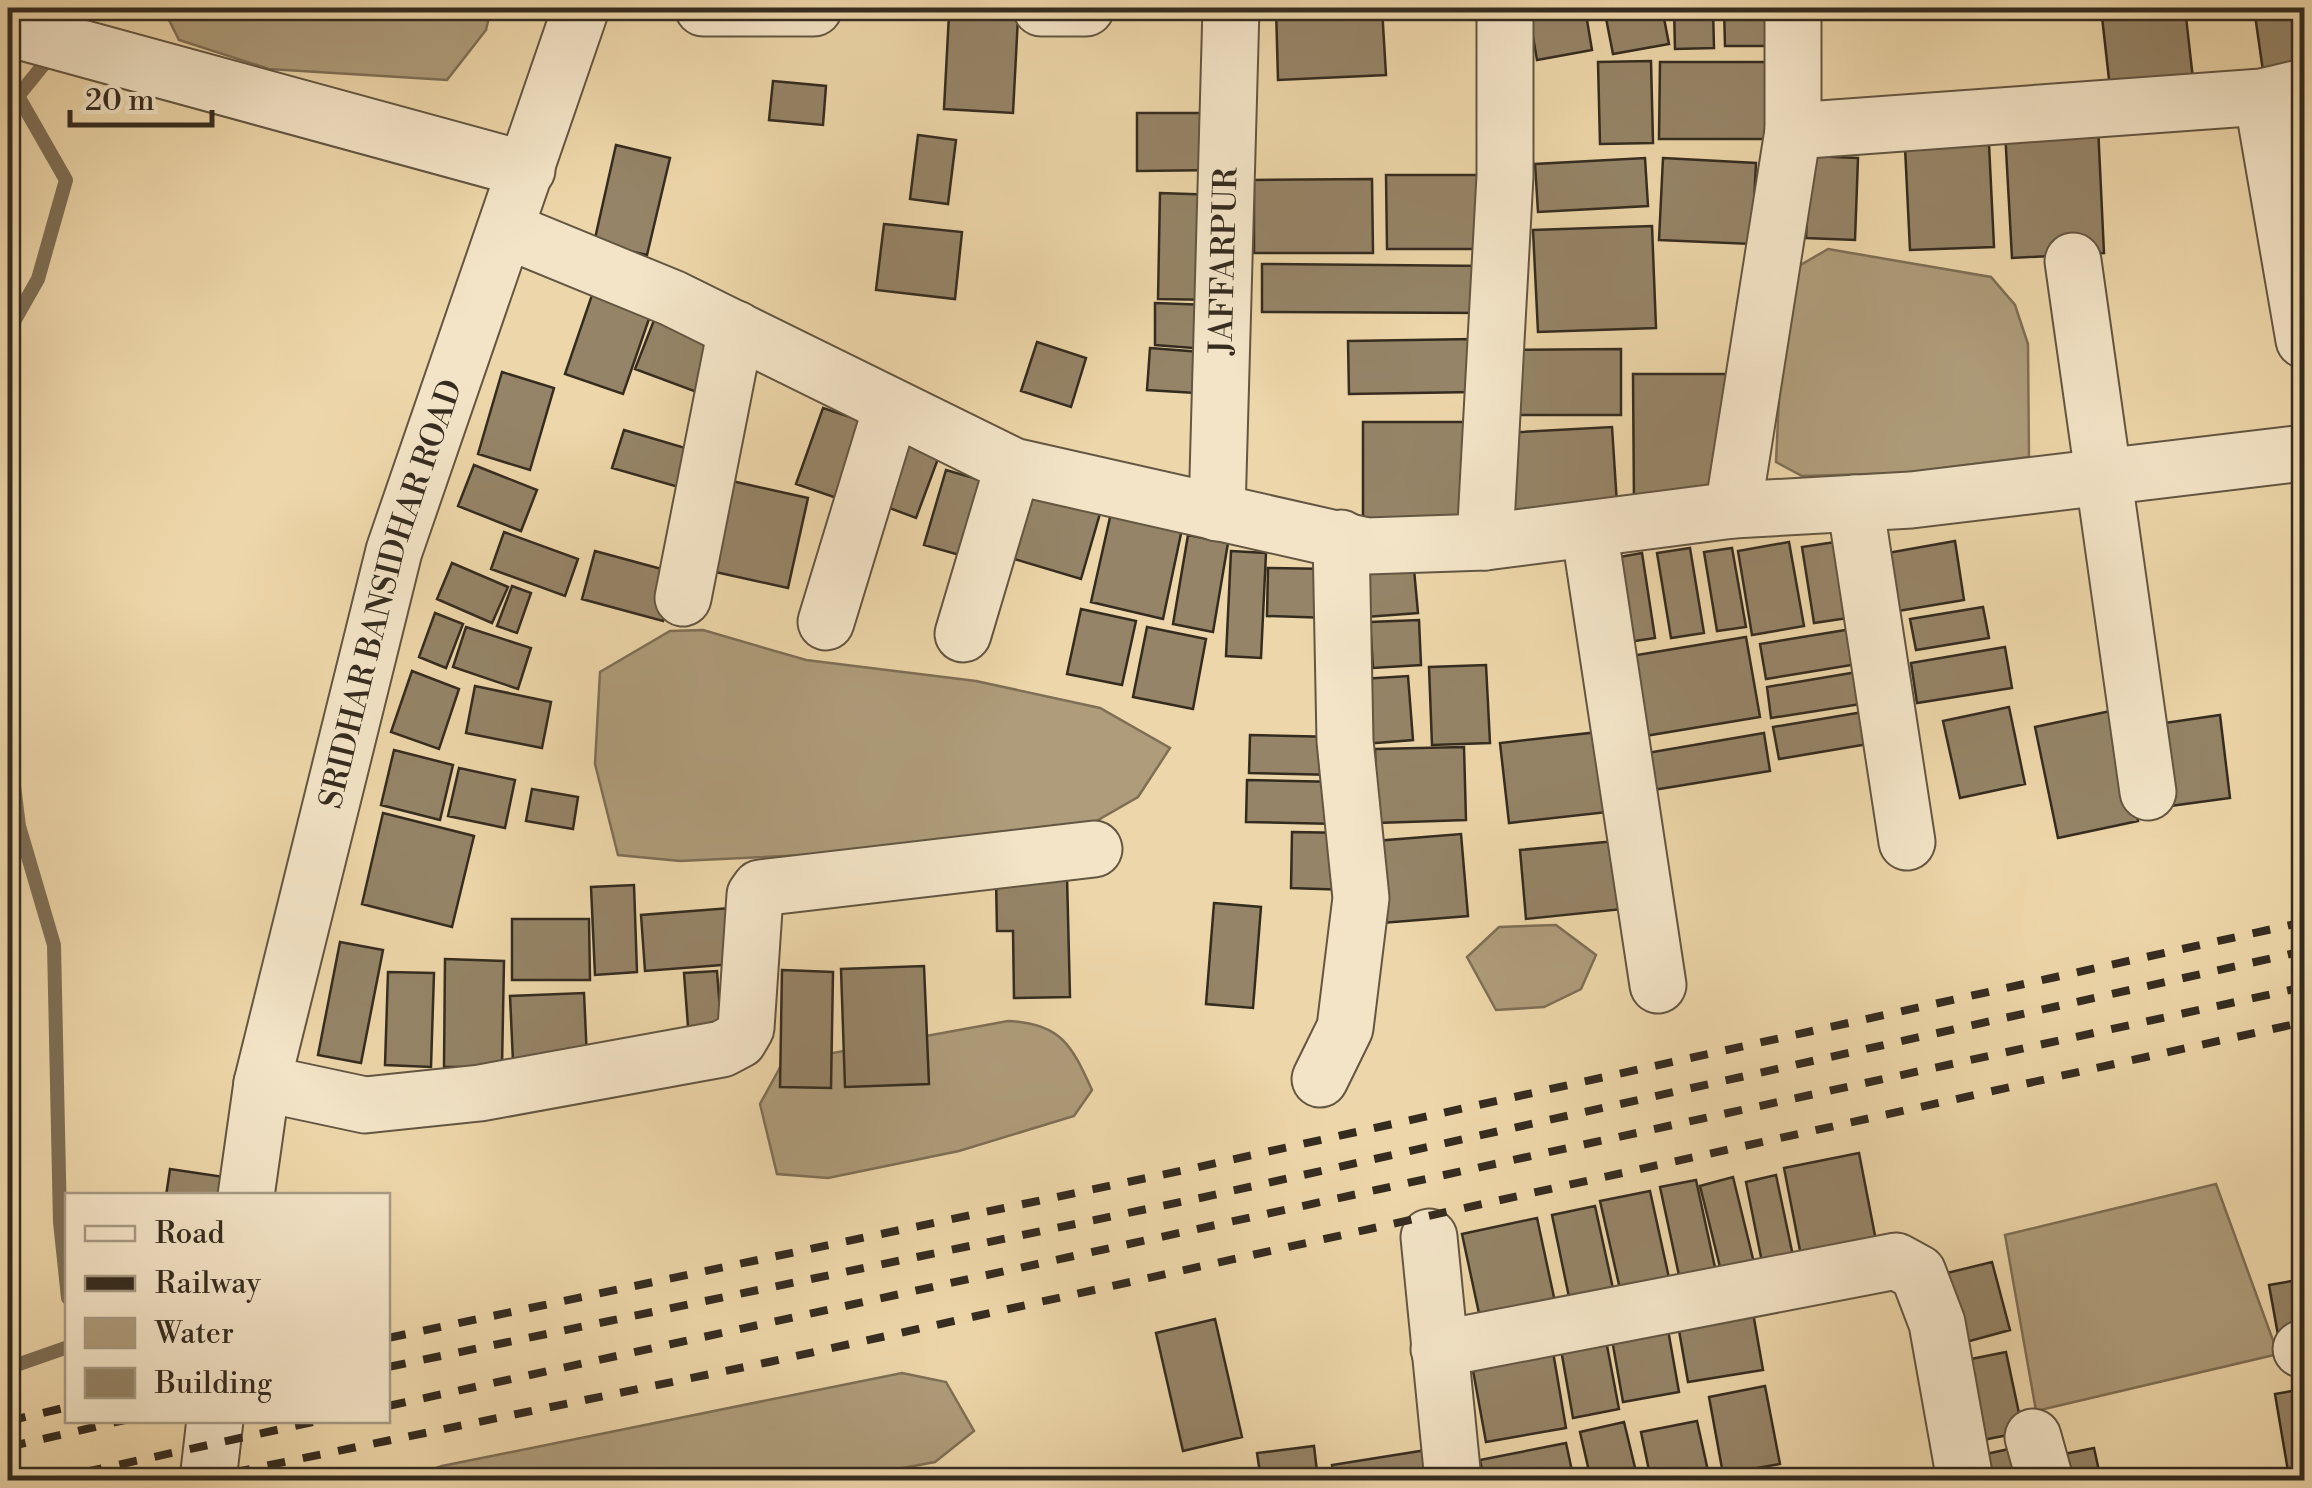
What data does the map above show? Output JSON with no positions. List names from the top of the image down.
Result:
{
  "streets": {
    "street": ["JAFFARPUR", "SRIDHAR BANSIDHAR ROAD"]
  },
  "legend": [
    "Road",
    "Railway",
    "Water",
    "Building"
  ],
  "scale_bar": "20 m"
}
